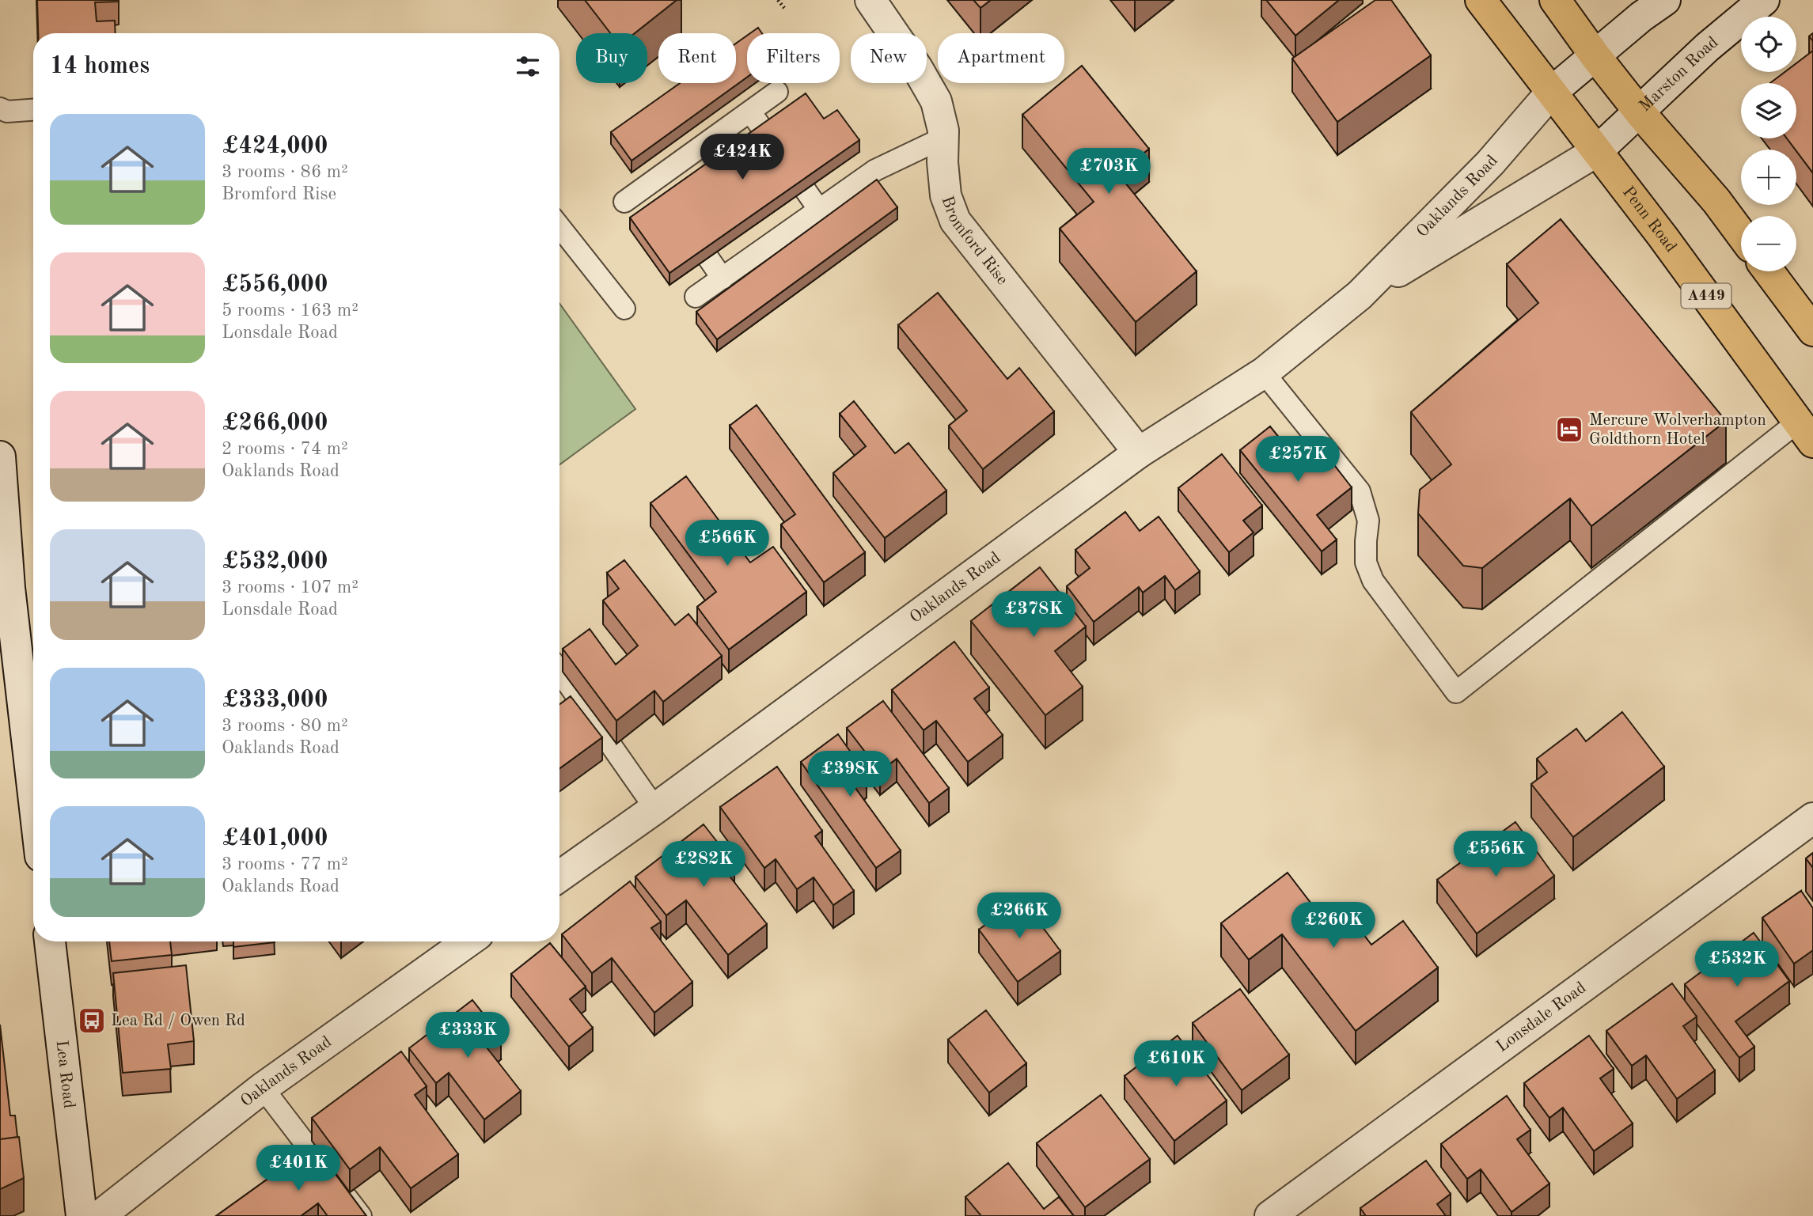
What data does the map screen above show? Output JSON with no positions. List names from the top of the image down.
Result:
{
  "streets": {
    "highway": ["Penn Road", "A449"],
    "street": [
      "Marston Road",
      "Oaklands Road",
      "Bromford Rise",
      "Lonsdale Road",
      "Lea Road"
    ]
  },
  "crossings": [
    ["Marston Road", "Oaklands Road"],
    ["Marston Road", "Penn Road"],
    ["Oaklands Road", "Penn Road"],
    ["Oaklands Road", "Bromford Rise"]
  ],
  "places": {
    "hotel": ["Mercure Wolverhampton Goldthorn Hotel"],
    "bus stop": ["Lea Rd / Owen Rd"]
  },
  "page": {
    "map_buttons": ["+", "−"],
    "chip": [
      "Buy",
      "Rent",
      "Filters",
      "New",
      "Apartment"
    ],
    "heading": "14 homes",
    "list": [
      {
        "name": "£424,000",
        "note": "3 rooms · 86 m² · Bromford Rise"
      },
      {
        "name": "£556,000",
        "note": "5 rooms · 163 m² · Lonsdale Road"
      },
      {
        "name": "£266,000",
        "note": "2 rooms · 74 m² · Oaklands Road"
      },
      {
        "name": "£532,000",
        "note": "3 rooms · 107 m² · Lonsdale Road"
      },
      {
        "name": "£333,000",
        "note": "3 rooms · 80 m² · Oaklands Road"
      },
      {
        "name": "£401,000",
        "note": "3 rooms · 77 m² · Oaklands Road"
      }
    ],
    "price": [
      "£424K",
      "£703K",
      "£257K",
      "£566K",
      "£378K",
      "£398K",
      "£556K",
      "£282K",
      "£266K",
      "£260K",
      "£532K",
      "£333K",
      "£610K",
      "£401K"
    ]
  }
}
